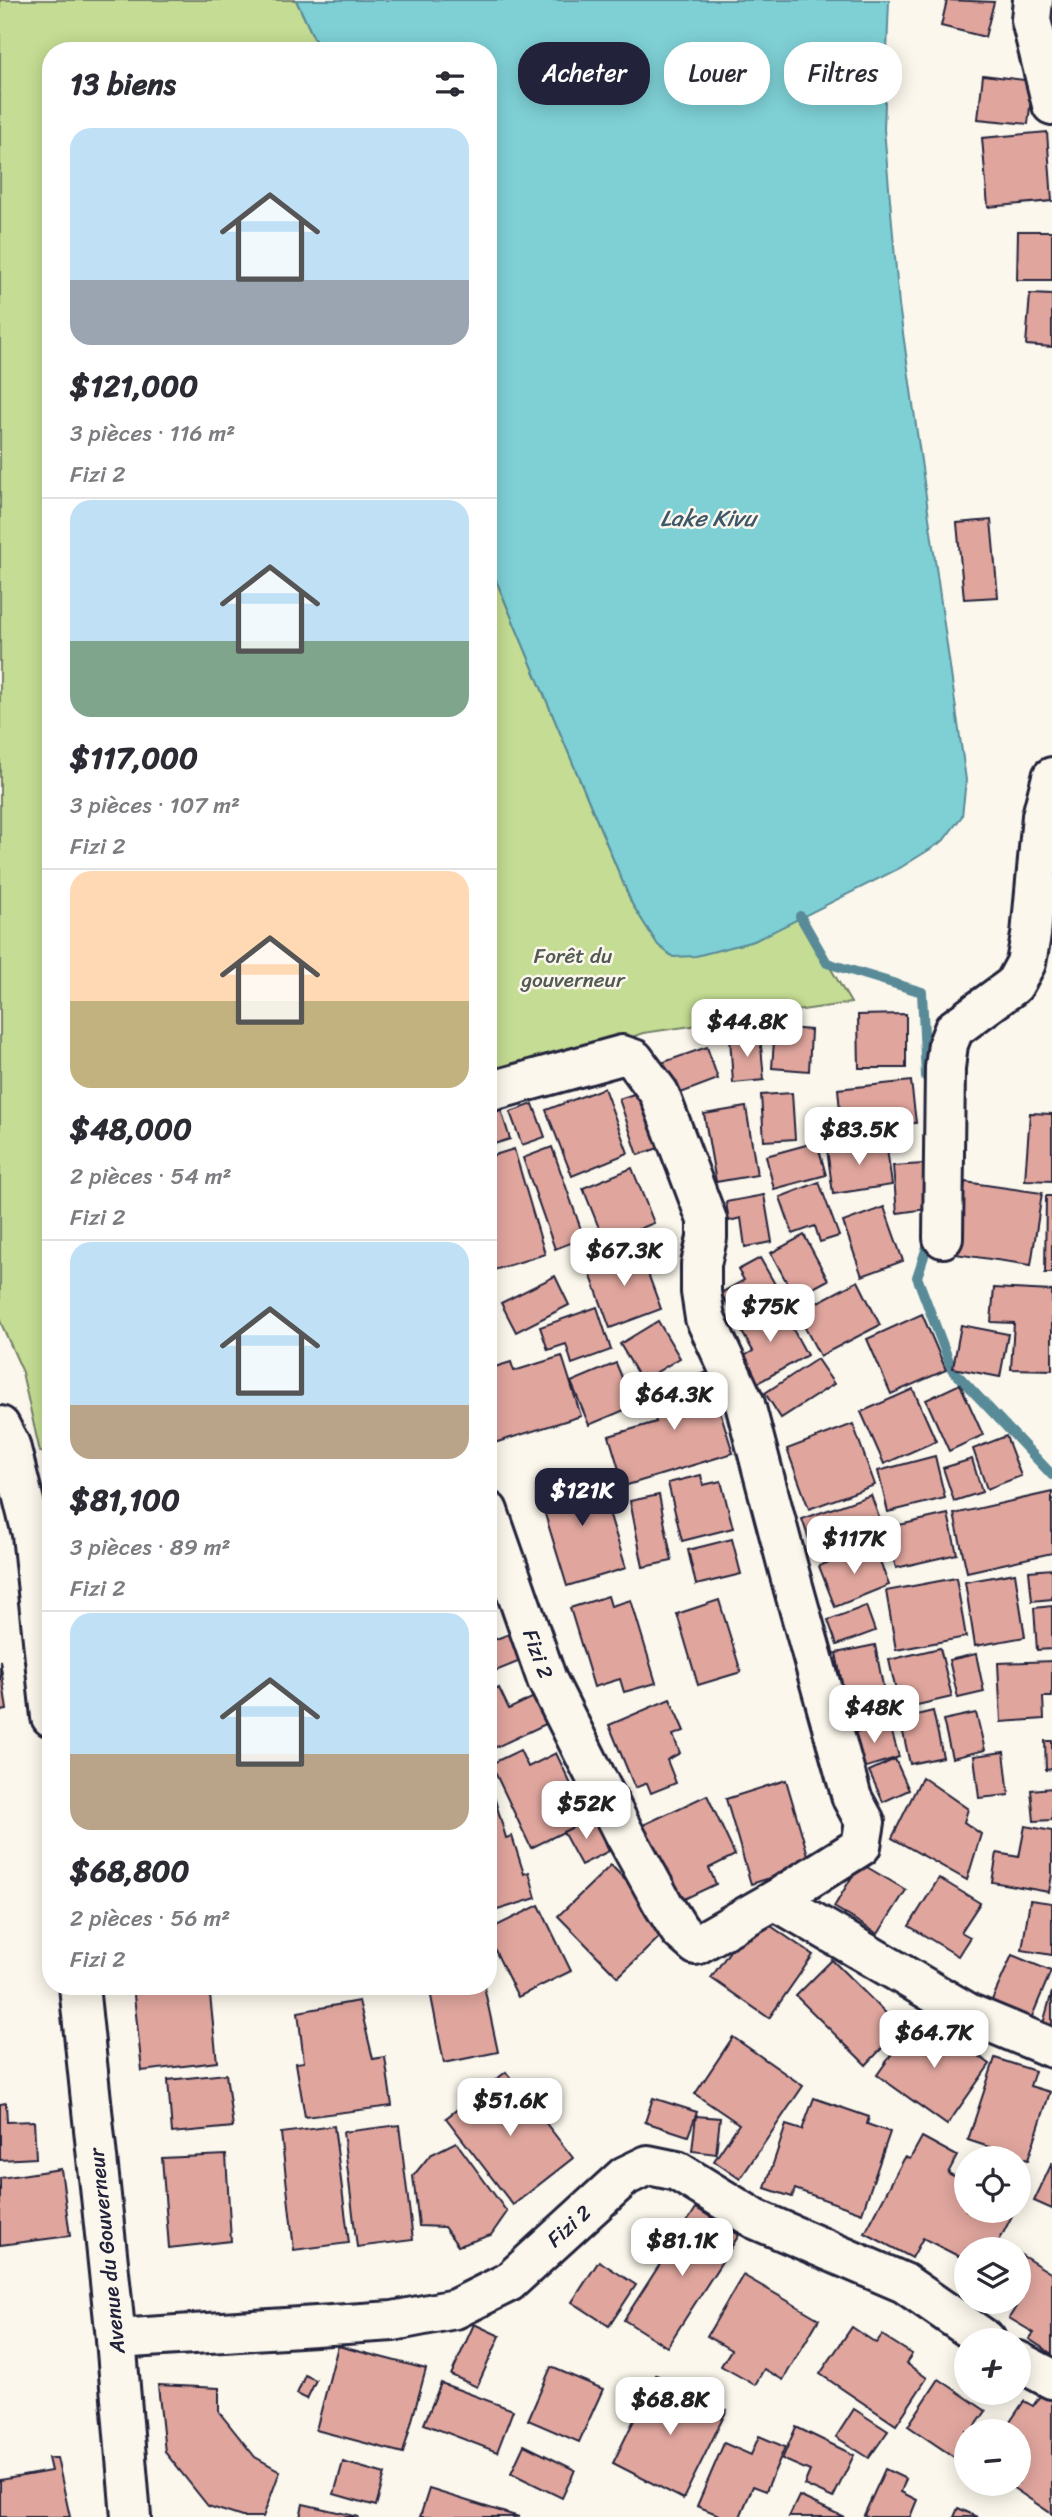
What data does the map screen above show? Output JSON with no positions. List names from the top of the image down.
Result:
{
  "streets": {
    "street": ["Fizi 2", "Avenue du Gouverneur"]
  },
  "crossings": [
    ["Fizi 2", "Avenue du Gouverneur"]
  ],
  "water": ["Lake Kivu"],
  "parks": ["Forêt du gouverneur"],
  "page": {
    "chip": ["Acheter", "Louer", "Filtres"],
    "heading": "13 biens",
    "list": [
      {
        "name": "$121,000",
        "note": "3 pièces · 116 m² · Fizi 2"
      },
      {
        "name": "$117,000",
        "note": "3 pièces · 107 m² · Fizi 2"
      },
      {
        "name": "$48,000",
        "note": "2 pièces · 54 m² · Fizi 2"
      },
      {
        "name": "$81,100",
        "note": "3 pièces · 89 m² · Fizi 2"
      },
      {
        "name": "$68,800",
        "note": "2 pièces · 56 m² · Fizi 2"
      }
    ],
    "price": [
      "$44.8K",
      "$83.5K",
      "$67.3K",
      "$75K",
      "$64.3K",
      "$121K",
      "$117K",
      "$48K",
      "$52K",
      "$64.7K",
      "$51.6K",
      "$81.1K",
      "$68.8K"
    ],
    "map_buttons": ["+", "−"]
  }
}
